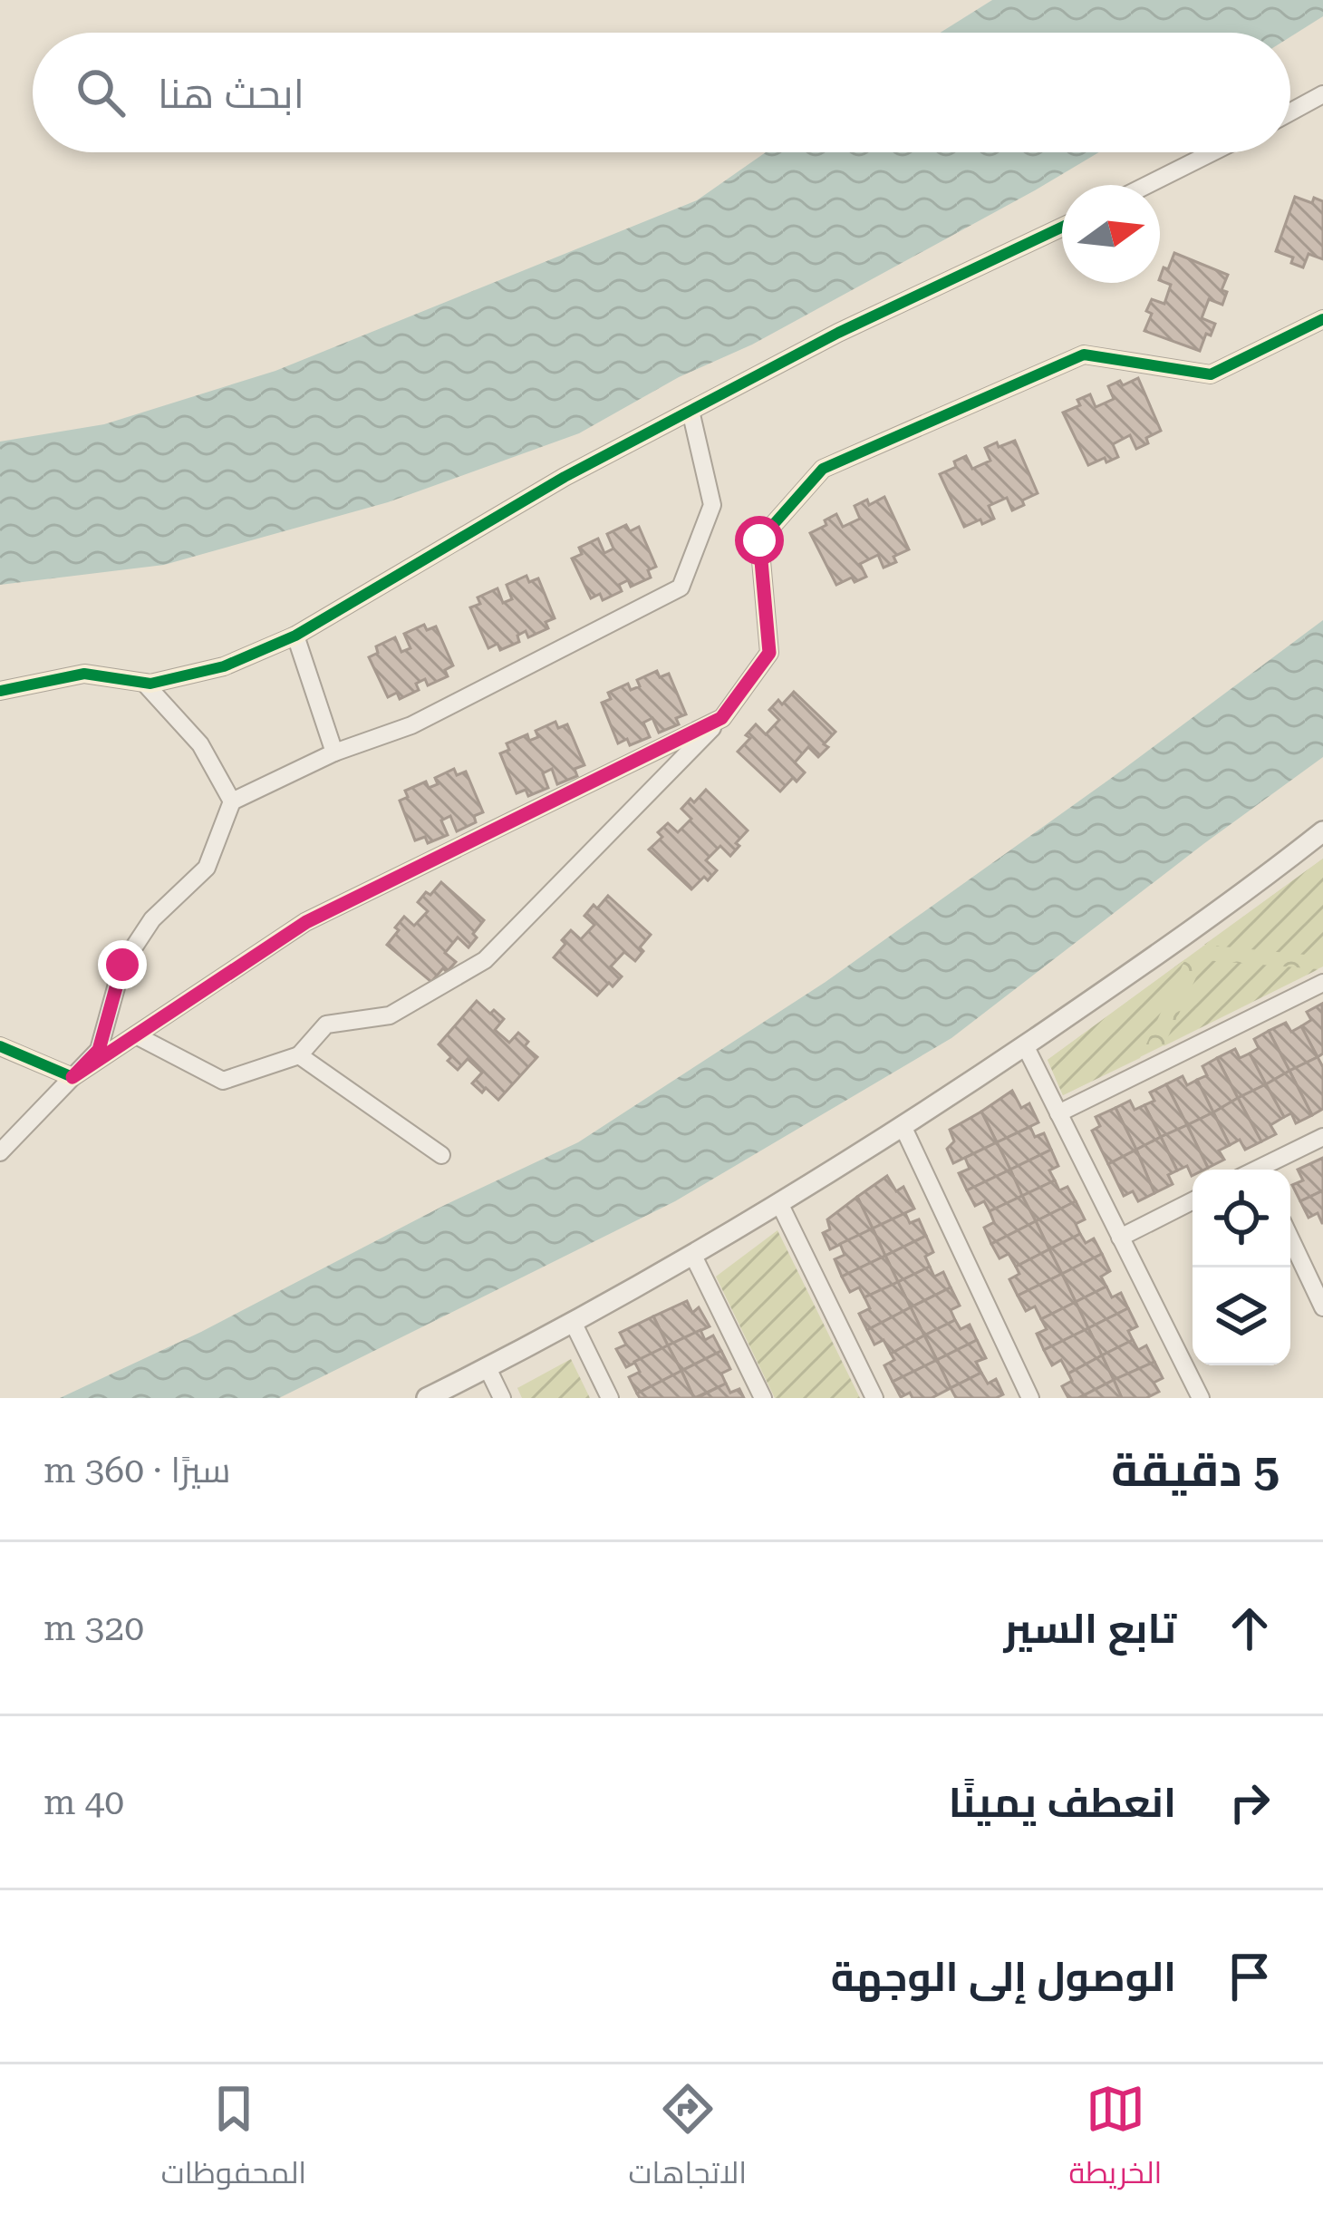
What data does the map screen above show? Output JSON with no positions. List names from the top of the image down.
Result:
{
  "north": "right",
  "page": {
    "search": "ابحث هنا",
    "heading": ["5 دقيقة", "سيرًا · 360 m"],
    "list": [
      ["تابع السير", "320 m"],
      ["انعطف يمينًا", "40 m"],
      "الوصول إلى الوجهة"
    ],
    "nav": ["الخريطة", "الاتجاهات", "المحفوظات"]
  }
}
